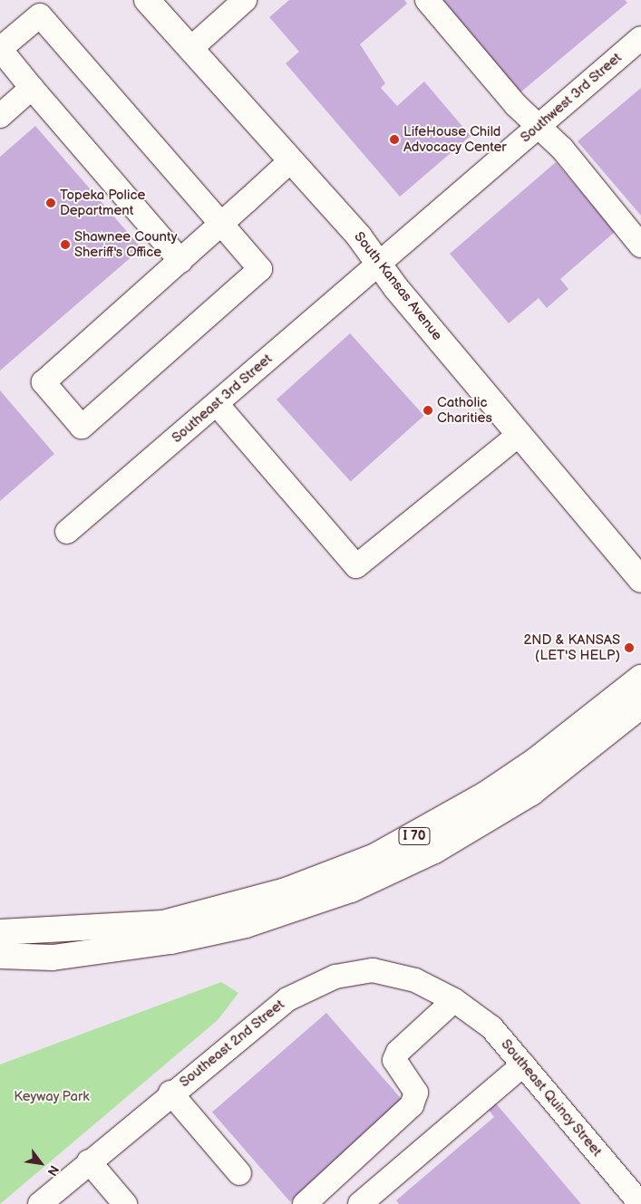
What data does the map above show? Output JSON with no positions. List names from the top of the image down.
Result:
{
  "streets": {
    "main road": ["South Kansas Avenue", "I 70"],
    "street": [
      "Southwest 3rd Street",
      "Southeast 3rd Street",
      "Southeast 2nd Street",
      "Southeast Quincy Street"
    ]
  },
  "crossings": [
    ["Southwest 3rd Street", "South Kansas Avenue"],
    ["Southwest 3rd Street", "Southeast 3rd Street"],
    ["South Kansas Avenue", "Southeast 3rd Street"],
    ["Southeast 2nd Street", "Southeast Quincy Street"]
  ],
  "parks": ["Keyway Park"],
  "places": [
    "LifeHouse Child Advocacy Center",
    "Topeka Police Department",
    "Shawnee County Sheriff's Office",
    "Catholic Charities",
    "2ND & KANSAS (LET'S HELP)"
  ],
  "north": "bottom right"
}
